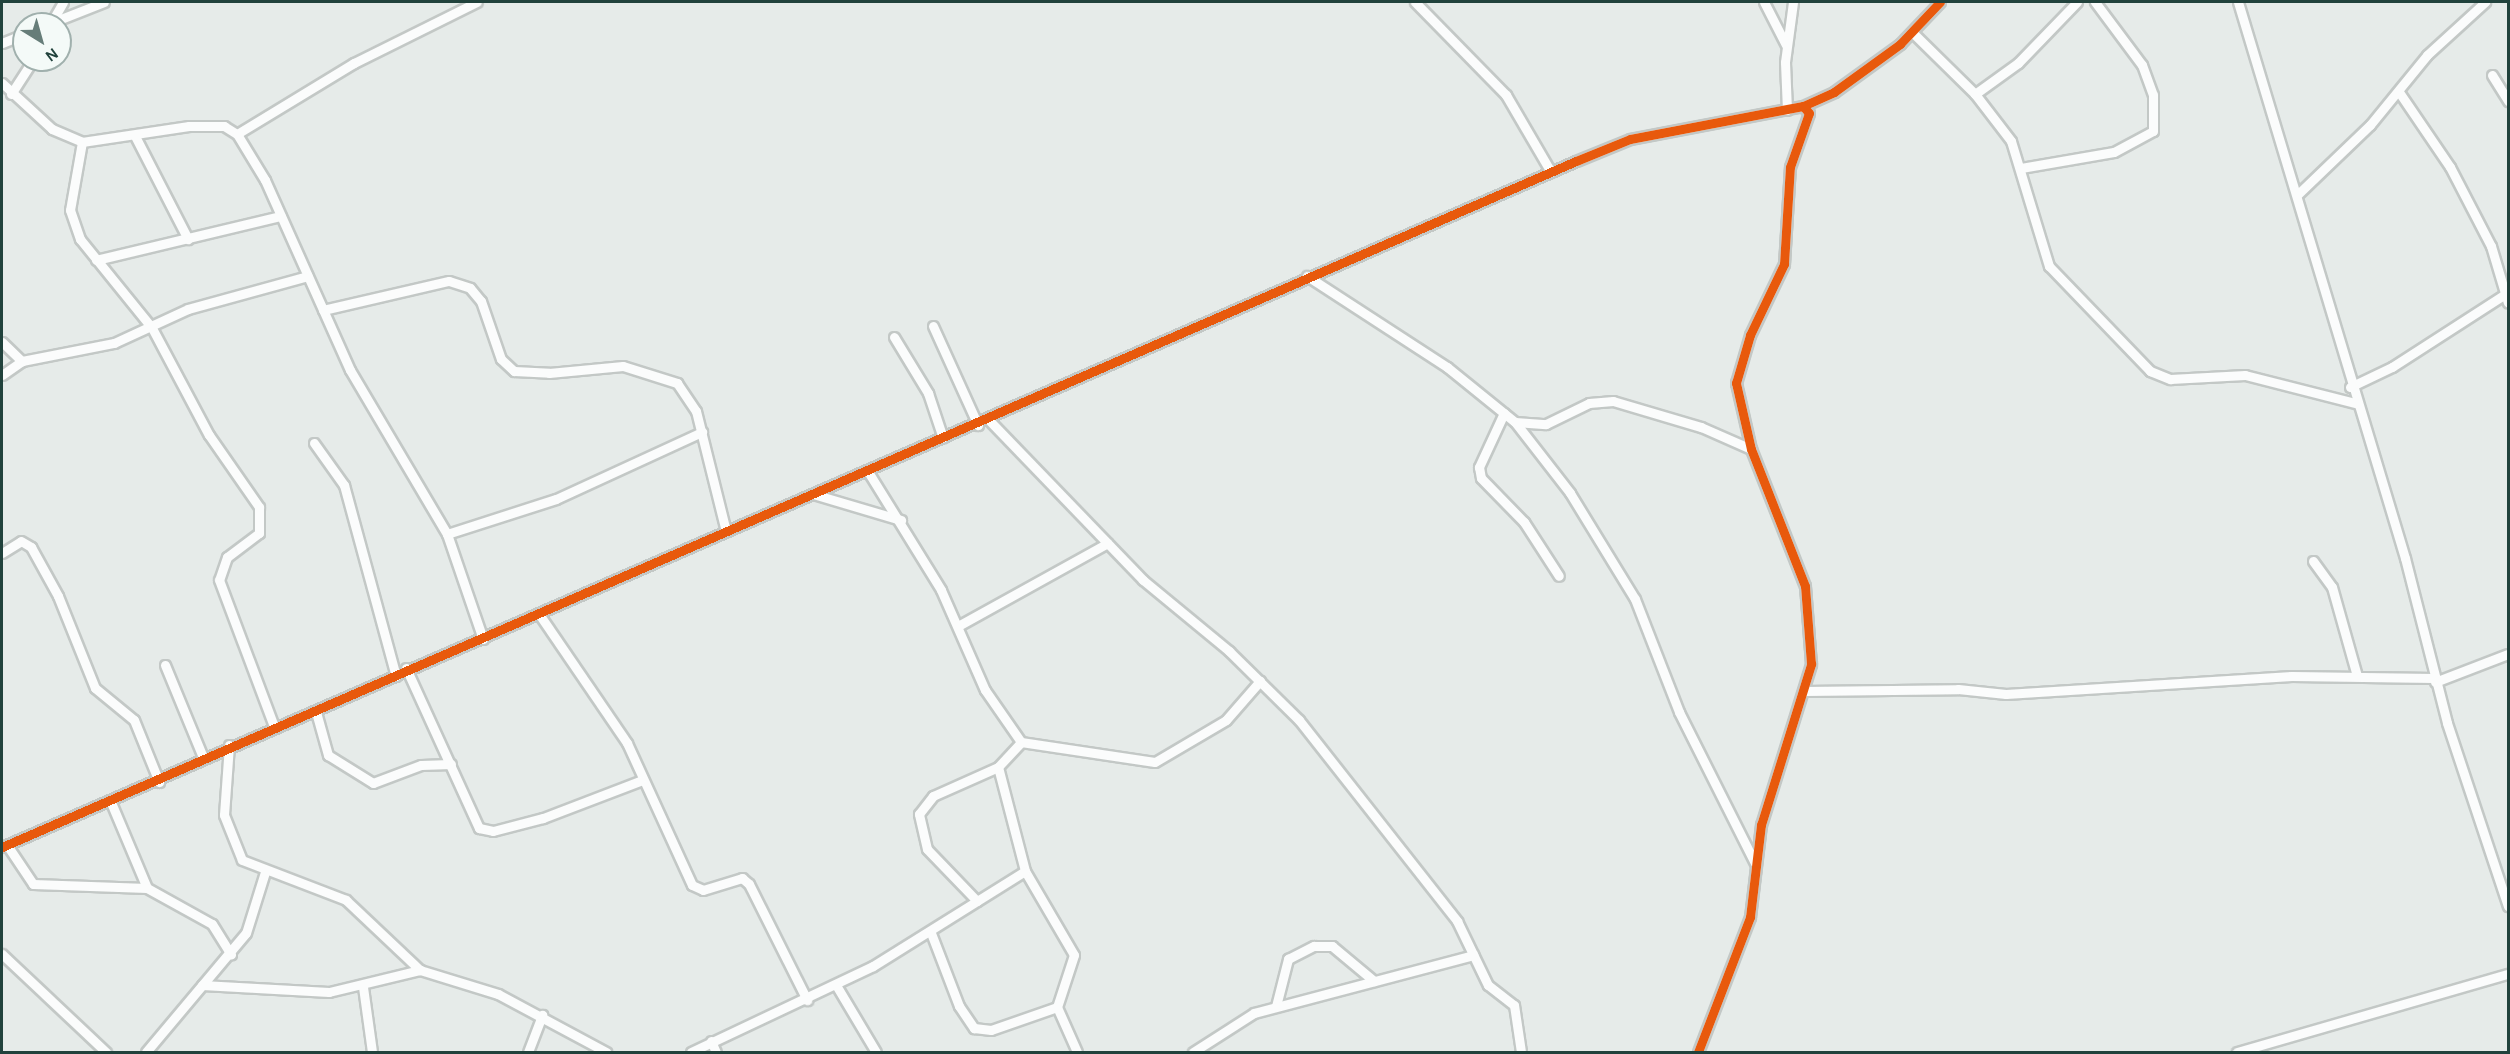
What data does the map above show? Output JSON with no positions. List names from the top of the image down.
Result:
{
  "north": "bottom right"
}
